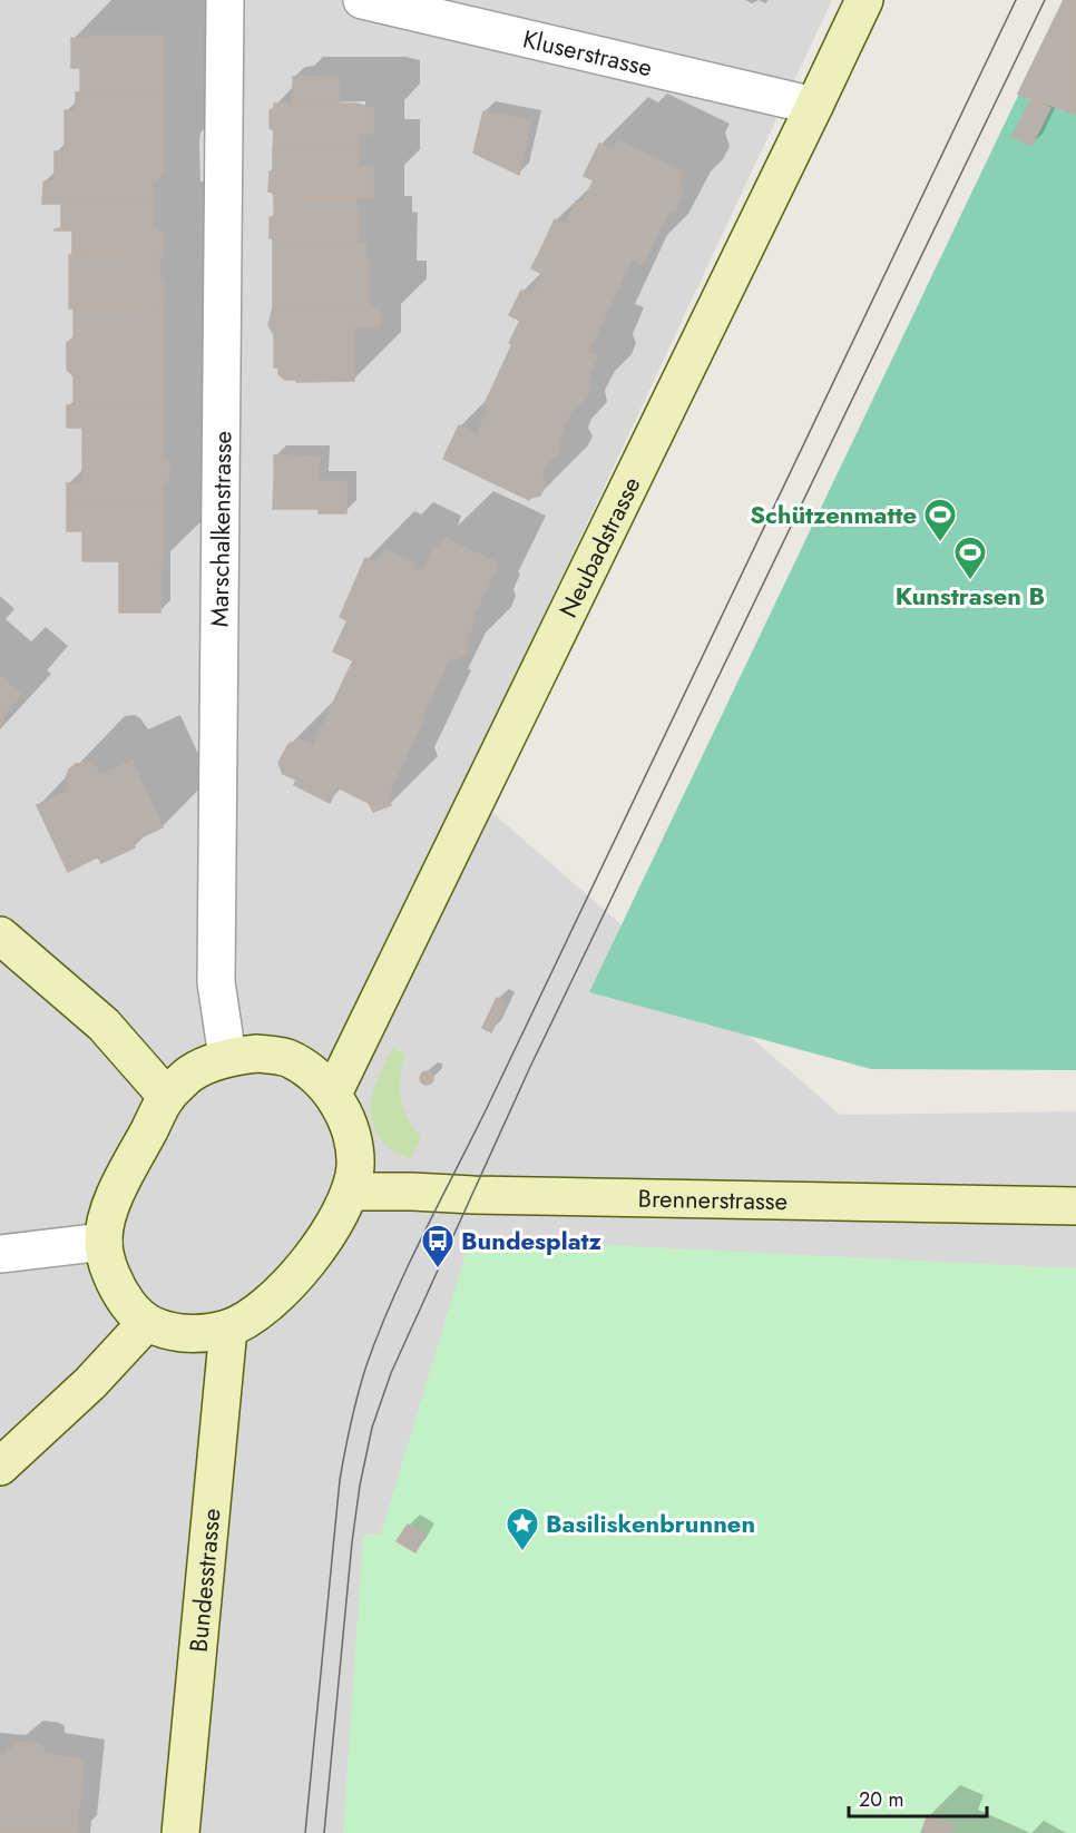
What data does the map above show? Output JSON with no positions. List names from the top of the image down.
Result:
{
  "streets": {
    "street": [
      "Kluserstrasse",
      "Marschalkenstrasse",
      "Neubadstrasse",
      "Brennerstrasse",
      "Bundesstrasse"
    ]
  },
  "crossings": [
    ["Kluserstrasse", "Neubadstrasse"]
  ],
  "places": {
    "sports": ["Schützenmatte", "Kunstrasen B"],
    "bus stop": ["Bundesplatz"],
    "place": ["Basiliskenbrunnen"]
  },
  "scale_bar": "20 m"
}
